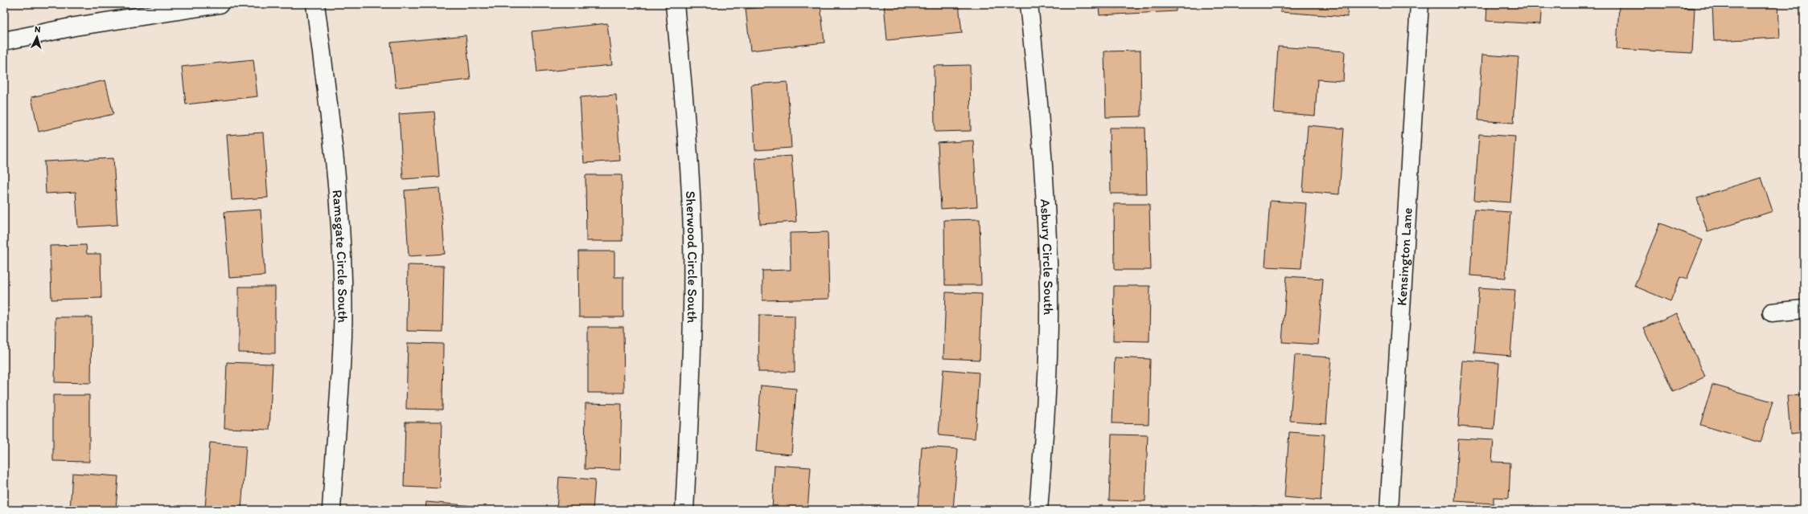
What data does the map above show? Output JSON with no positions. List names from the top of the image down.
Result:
{
  "streets": {
    "street": [
      "Ramsgate Circle South",
      "Sherwood Circle South",
      "Asbury Circle South",
      "Kensington Lane"
    ]
  },
  "north": "top"
}
